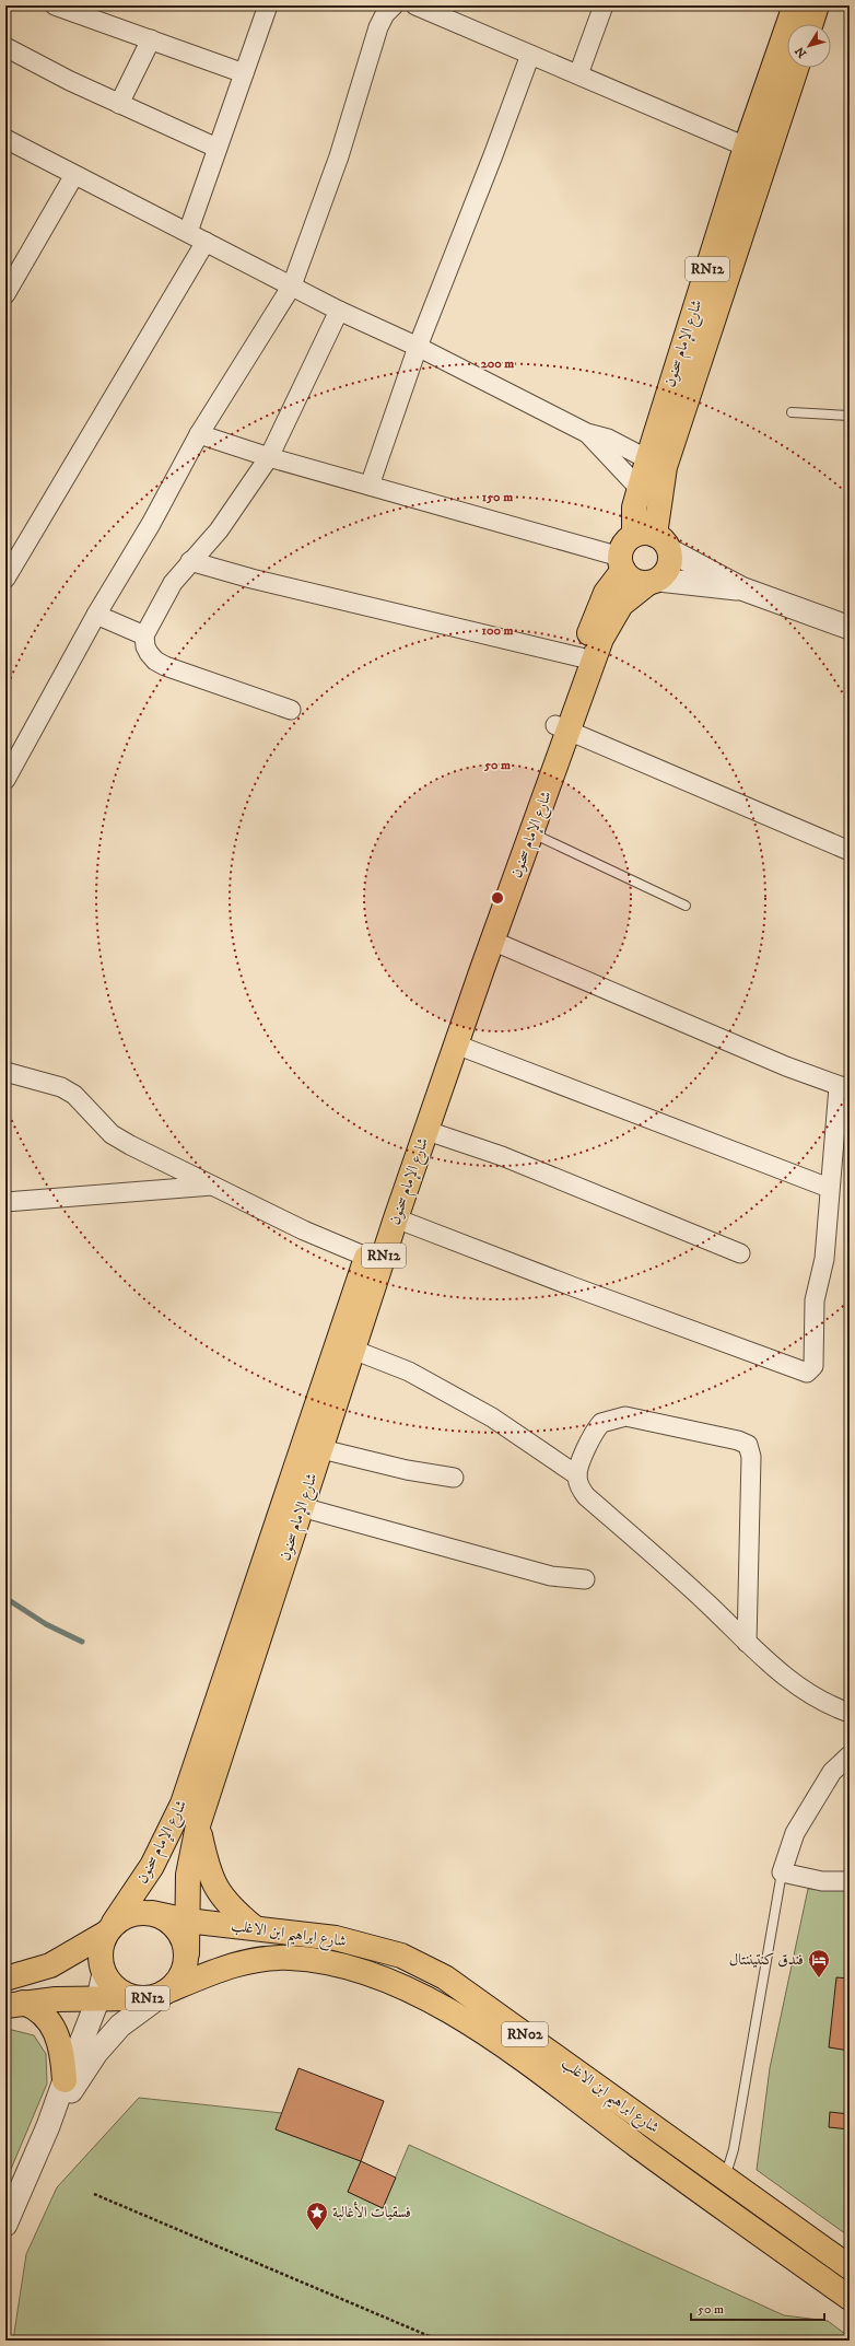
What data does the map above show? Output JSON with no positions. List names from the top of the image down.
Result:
{
  "streets": {
    "main road": [
      "RN12",
      "شارع الإمام سحنون",
      "شارع ابراهيم ابن الاغلب",
      "RN02"
    ]
  },
  "crossings": [
    ["RN12", "شارع الإمام سحنون"],
    ["RN12", "شارع ابراهيم ابن الاغلب"],
    ["شارع الإمام سحنون", "شارع ابراهيم ابن الاغلب"]
  ],
  "places": {
    "hotel": ["فندق كنتيننتال"],
    "place": ["فسقيات الأغالبة"]
  },
  "scale_bar": "50 m",
  "north": "bottom left",
  "rings": [
    "200 m",
    "150 m",
    "100 m",
    "50 m"
  ]
}
